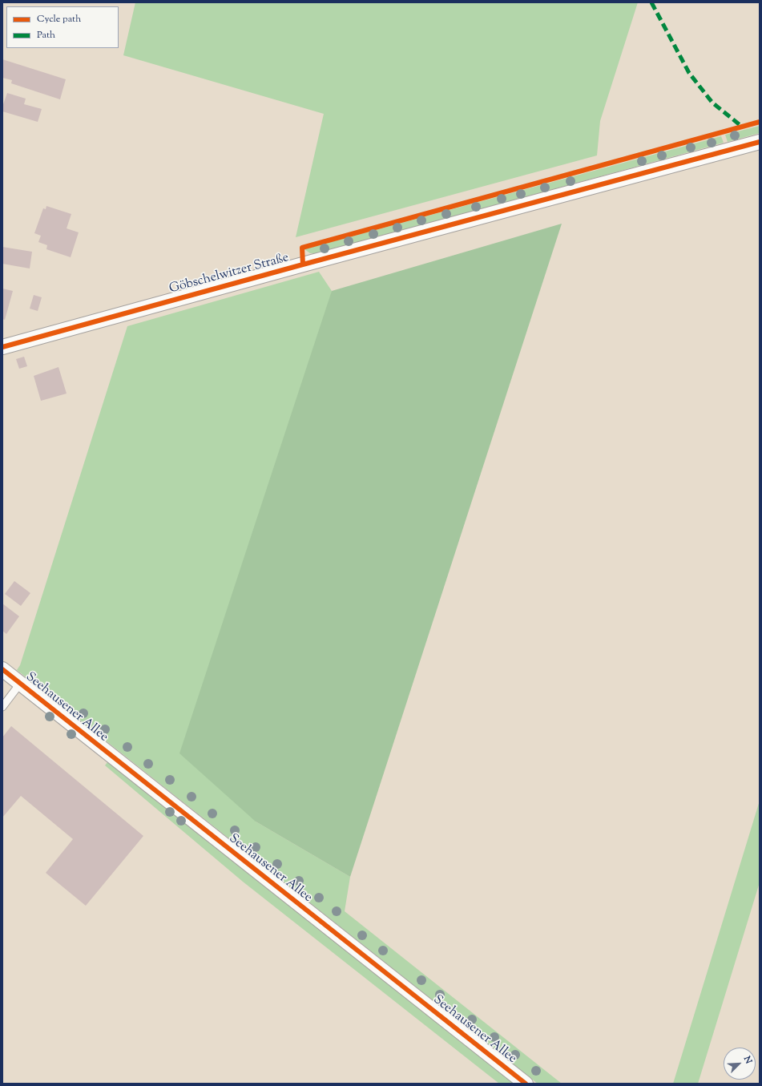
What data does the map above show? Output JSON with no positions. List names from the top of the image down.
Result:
{
  "streets": {
    "street": ["Göbschelwitzer Straße", "Seehausener Allee"]
  },
  "legend": ["Cycle path", "Path"],
  "north": "top right"
}
